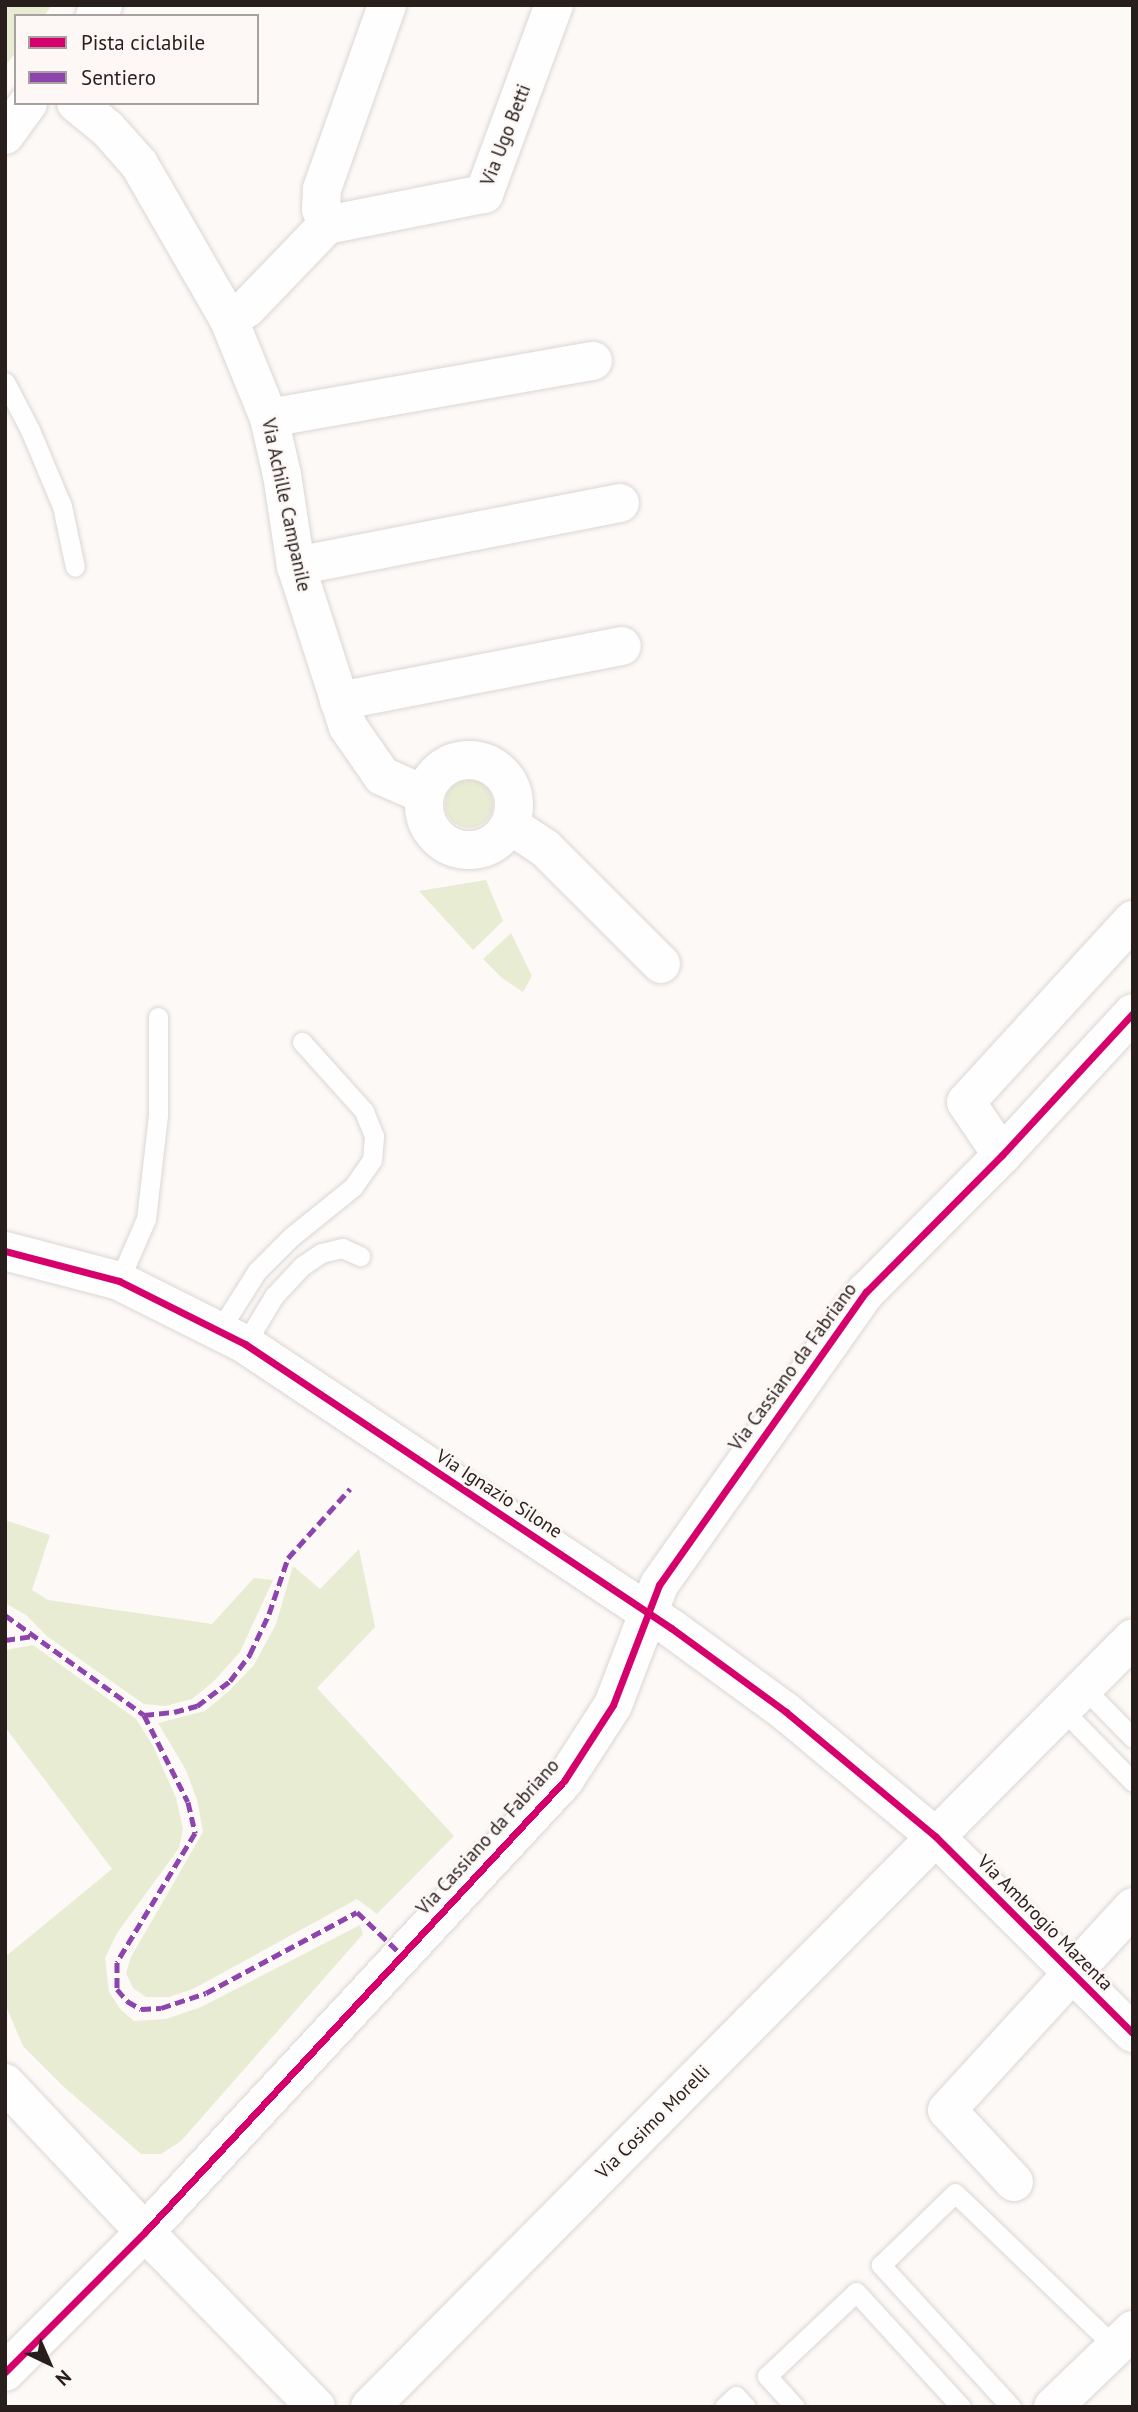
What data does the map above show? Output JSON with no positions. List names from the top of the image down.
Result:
{
  "streets": {
    "street": [
      "Via Ugo Betti",
      "Via Achille Campanile",
      "Via Cassiano da Fabriano",
      "Via Ignazio Silone",
      "Via Ambrogio Mazenta",
      "Via Cosimo Morelli"
    ]
  },
  "crossings": [
    ["Via Cassiano da Fabriano", "Via Ignazio Silone"],
    ["Via Ignazio Silone", "Via Ambrogio Mazenta"],
    ["Via Ignazio Silone", "Via Cosimo Morelli"],
    ["Via Ambrogio Mazenta", "Via Cosimo Morelli"]
  ],
  "legend": ["Pista ciclabile", "Sentiero"],
  "north": "bottom right"
}
